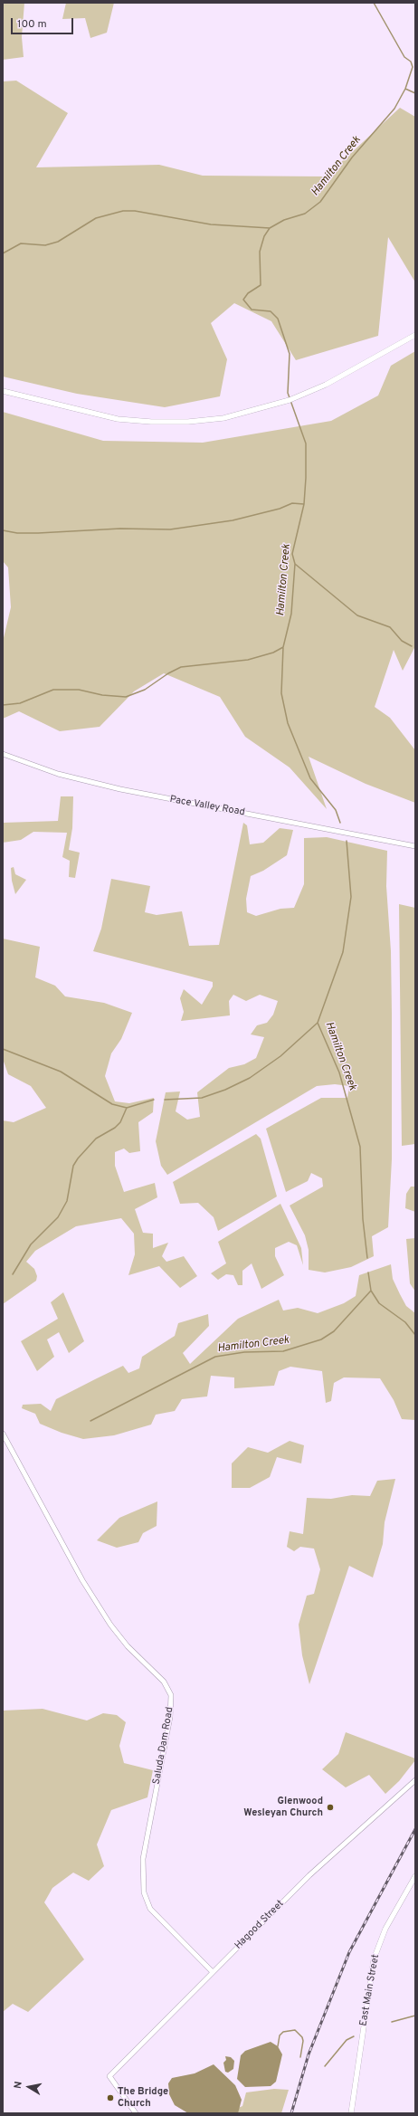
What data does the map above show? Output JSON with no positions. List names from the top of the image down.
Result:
{
  "streets": {
    "main road": ["East Main Street"],
    "street": ["Pace Valley Road", "Saluda Dam Road", "Hagood Street"]
  },
  "crossings": [
    ["Saluda Dam Road", "Hagood Street"]
  ],
  "water": ["Hamilton Creek"],
  "places": ["Glenwood Wesleyan Church", "The Bridge Church"],
  "scale_bar": "100 m",
  "north": "left"
}
